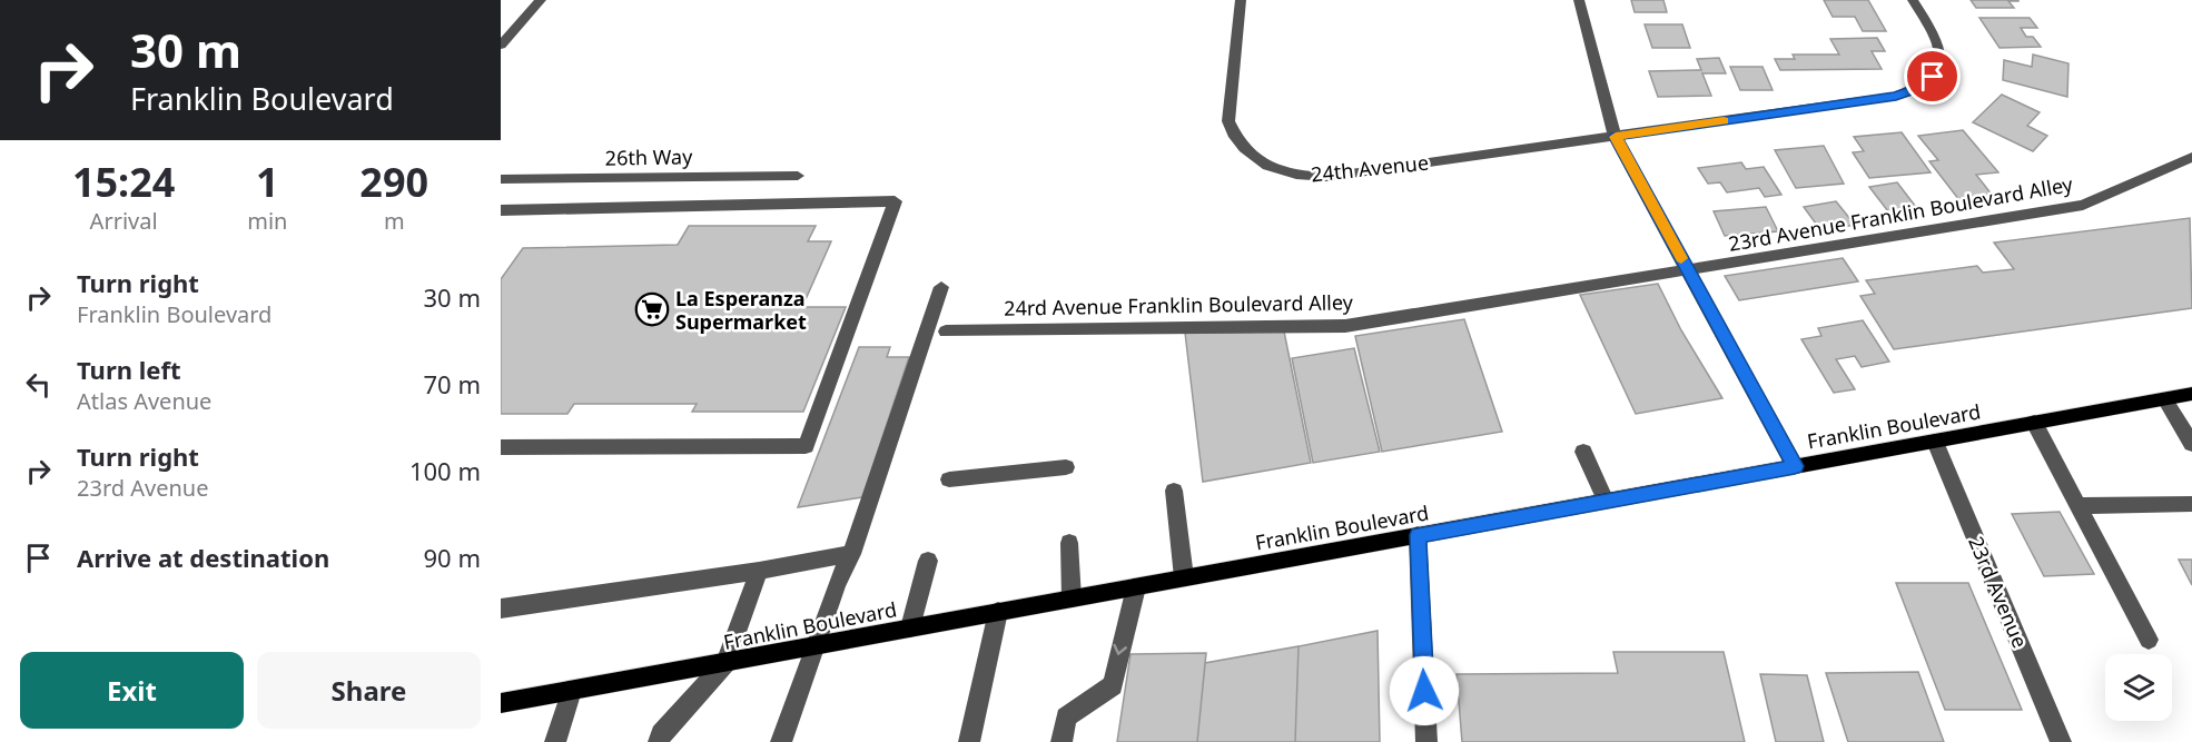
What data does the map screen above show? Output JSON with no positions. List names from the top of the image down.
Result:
{
  "streets": {
    "main road": ["Franklin Boulevard"],
    "street": [
      "26th Way",
      "24th Avenue",
      "23rd Avenue Franklin Boulevard Alley",
      "24rd Avenue Franklin Boulevard Alley",
      "23rd Avenue"
    ]
  },
  "crossings": [
    ["23rd Avenue Franklin Boulevard Alley", "24rd Avenue Franklin Boulevard Alley"],
    ["Franklin Boulevard", "23rd Avenue"]
  ],
  "places": {
    "supermarket": ["La Esperanza Supermarket"]
  },
  "page": {
    "turn": ["30 m", "Franklin Boulevard"],
    "eta": [
      "15:24",
      "Arrival",
      "1",
      "min",
      "290",
      "m"
    ],
    "list": [
      {
        "name": "Turn right",
        "note": "Franklin Boulevard",
        "value": "30 m"
      },
      {
        "name": "Turn left",
        "note": "Atlas Avenue",
        "value": "70 m"
      },
      {
        "name": "Turn right",
        "note": "23rd Avenue",
        "value": "100 m"
      },
      {
        "name": "Arrive at destination",
        "value": "90 m"
      }
    ],
    "buttons": ["Exit", "Share"]
  }
}
